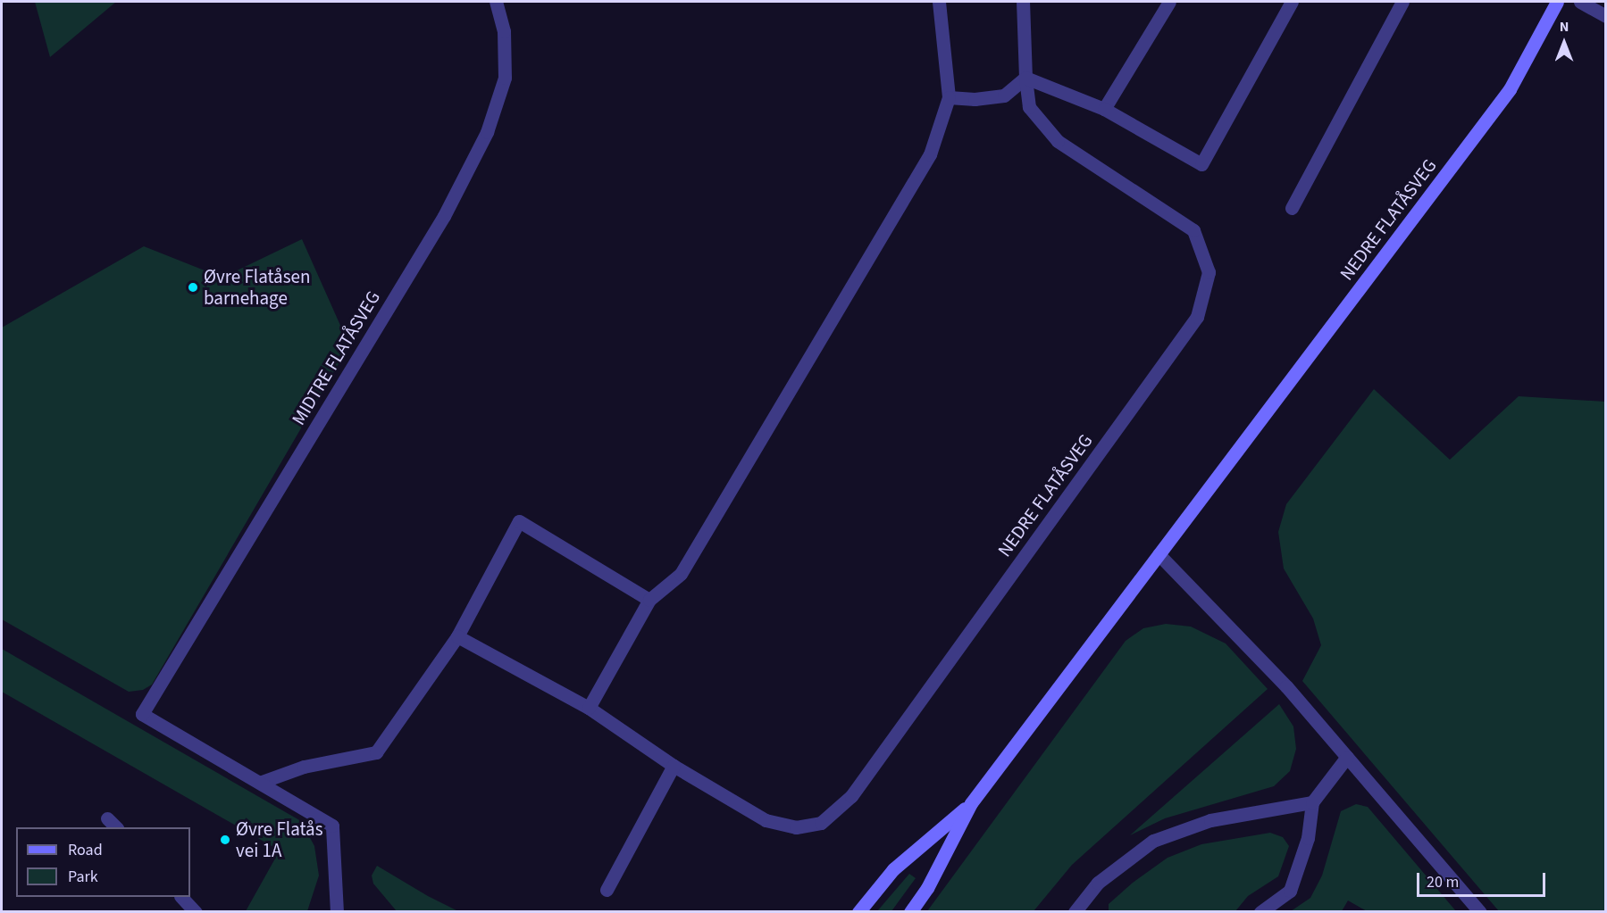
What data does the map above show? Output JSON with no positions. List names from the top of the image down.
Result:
{
  "streets": {
    "street": ["NEDRE FLATÅSVEG", "MIDTRE FLATÅSVEG"]
  },
  "places": ["Øvre Flatåsen barnehage", "Øvre Flatås vei 1A"],
  "legend": ["Road", "Park"],
  "scale_bar": "20 m",
  "north": "top"
}
